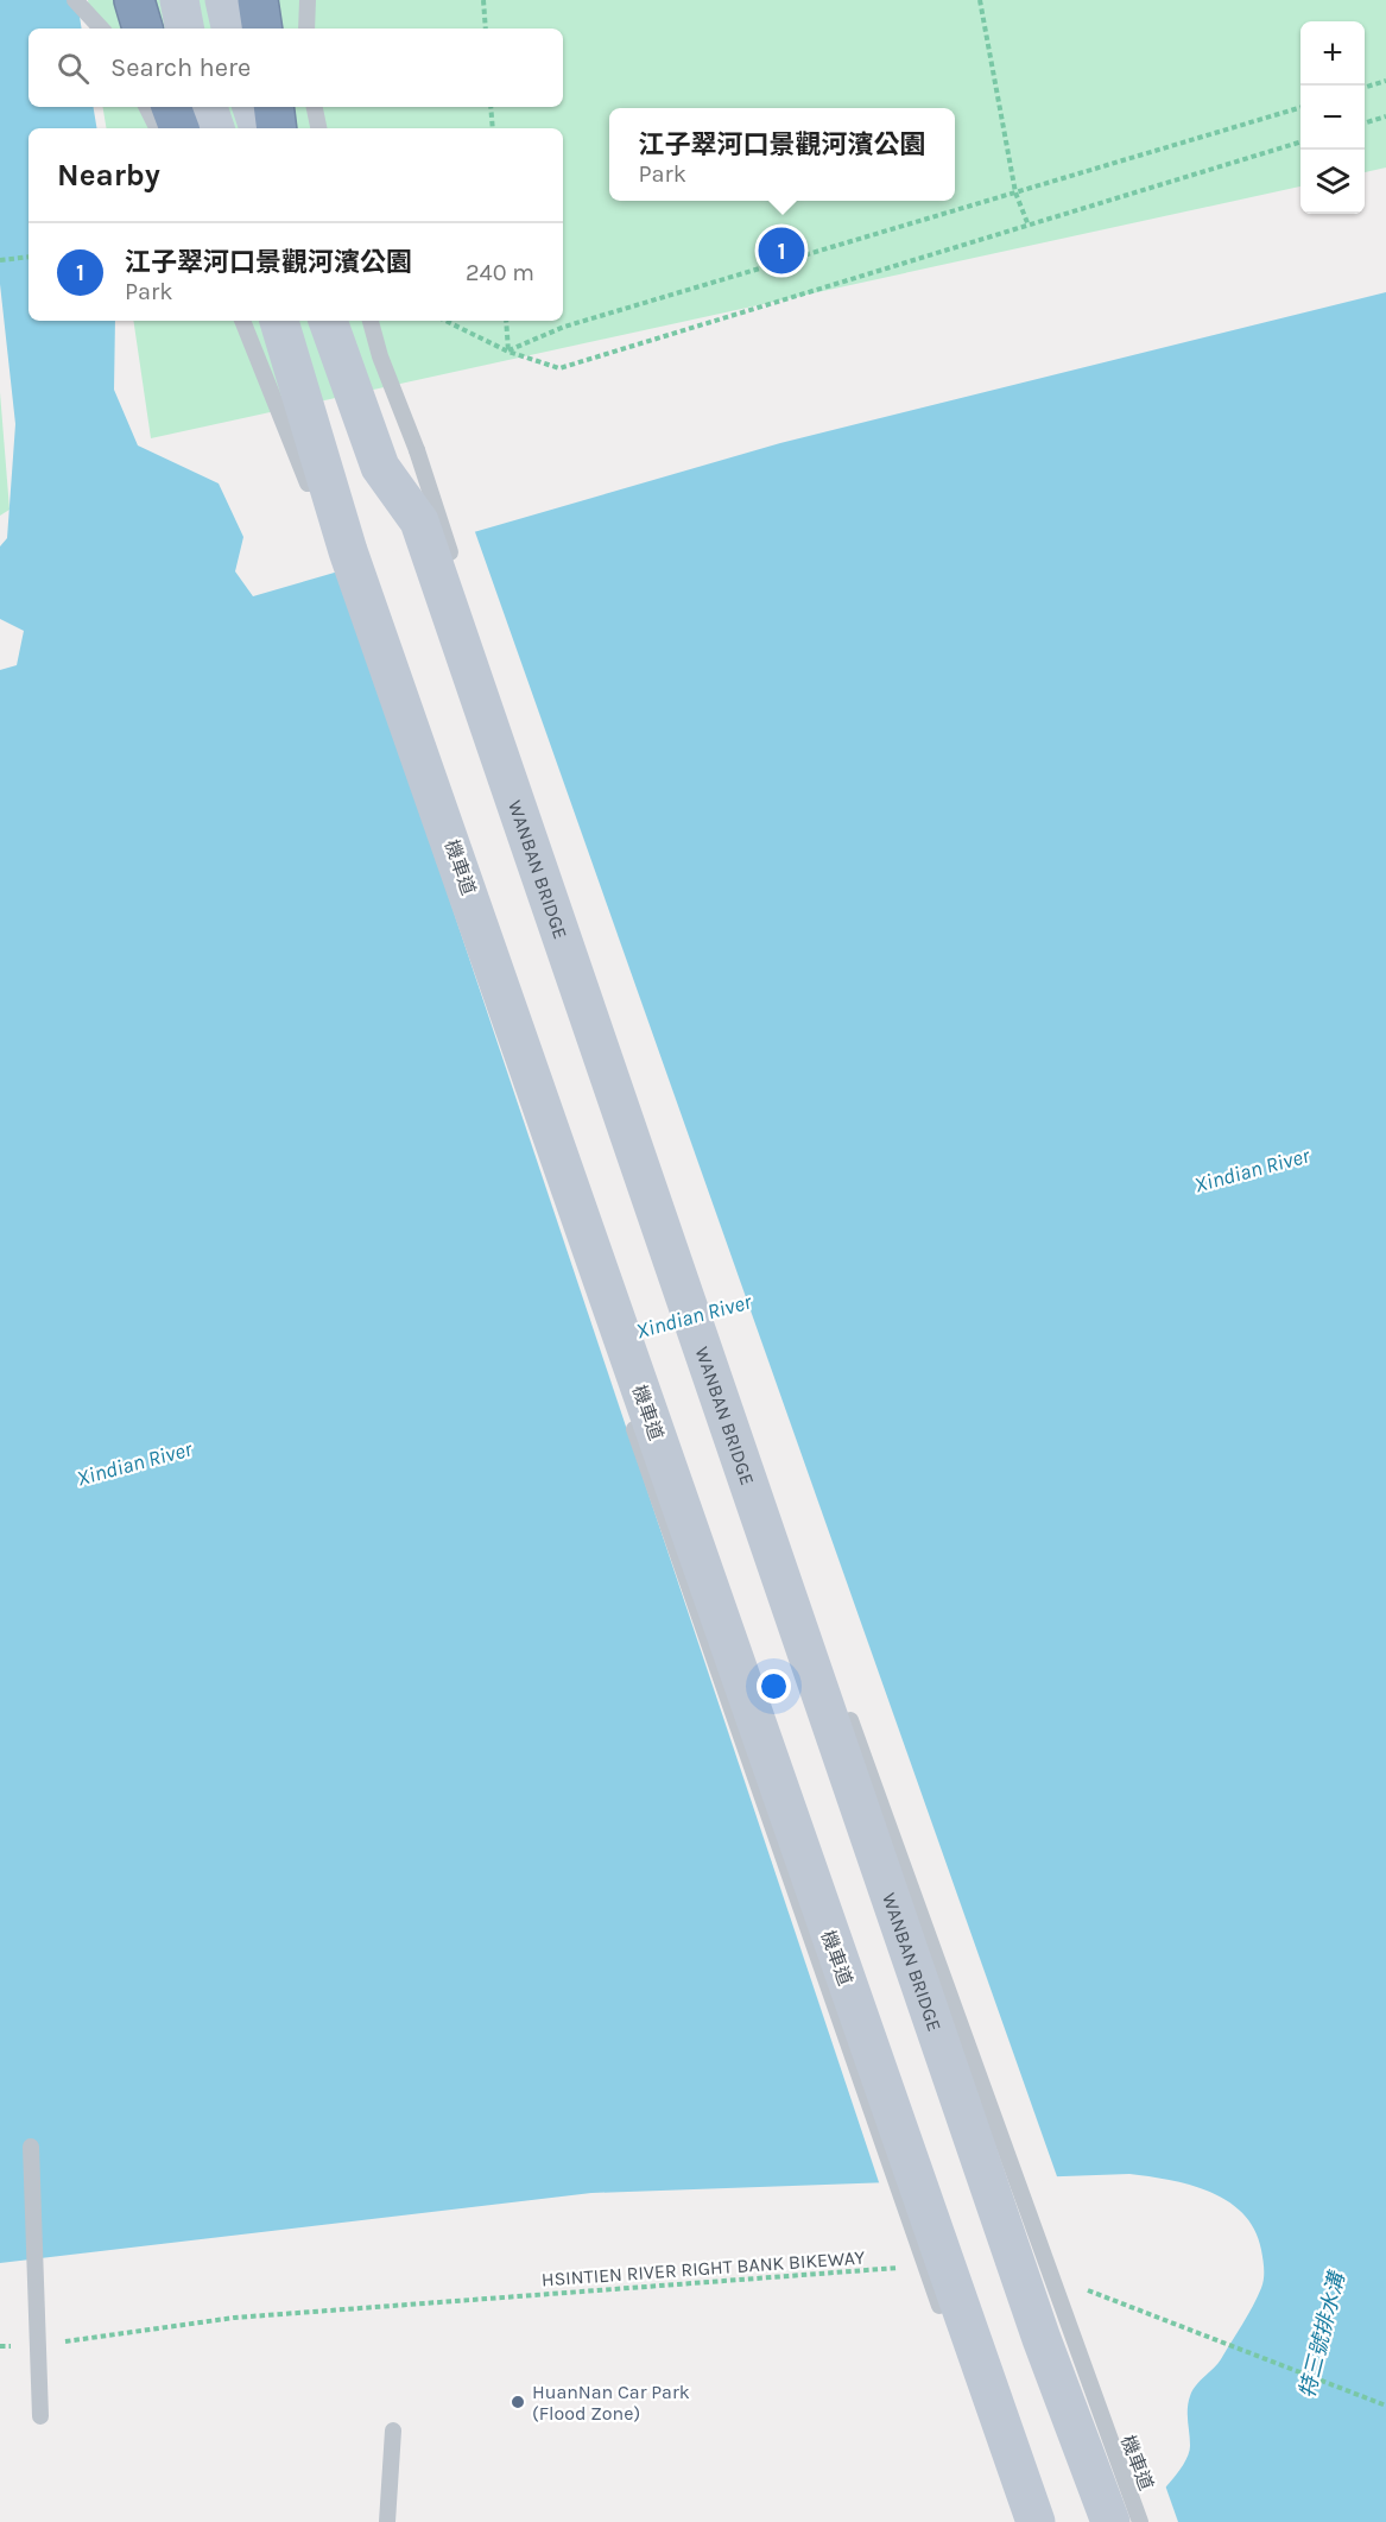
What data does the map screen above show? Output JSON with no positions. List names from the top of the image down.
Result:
{
  "streets": {
    "street": ["WANBAN BRIDGE"],
    "lane": ["機車道"],
    "path": ["HSINTIEN RIVER RIGHT BANK BIKEWAY"]
  },
  "water": ["Xindian River", "特三號排水溝"],
  "places": ["HuanNan Car Park (Flood Zone)"],
  "page": {
    "map_buttons": ["+", "−"],
    "search": "Search here",
    "popup": ["江子翠河口景觀河濱公園", "Park"],
    "heading": "Nearby",
    "list": [
      {
        "mark": "1",
        "name": "江子翠河口景觀河濱公園",
        "note": "Park",
        "value": "240 m"
      }
    ],
    "pins": "1"
  }
}
